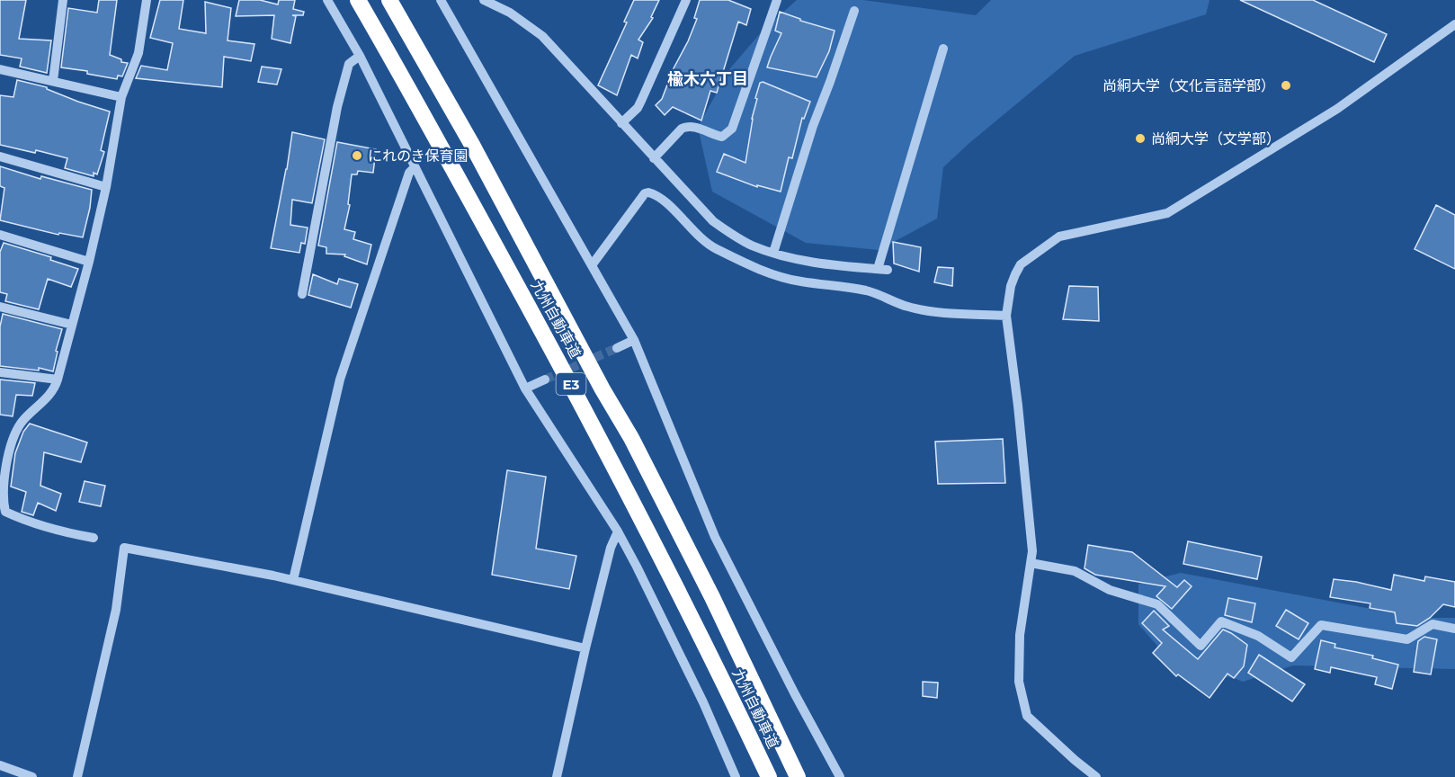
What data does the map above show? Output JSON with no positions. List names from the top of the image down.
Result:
{
  "streets": {
    "highway": ["九州自動車道", "E3"]
  },
  "districts": ["楡木六丁目"],
  "places": ["尚絅大学（文化言語学部）", "尚絅大学（文学部）", "にれのき保育園"]
}
